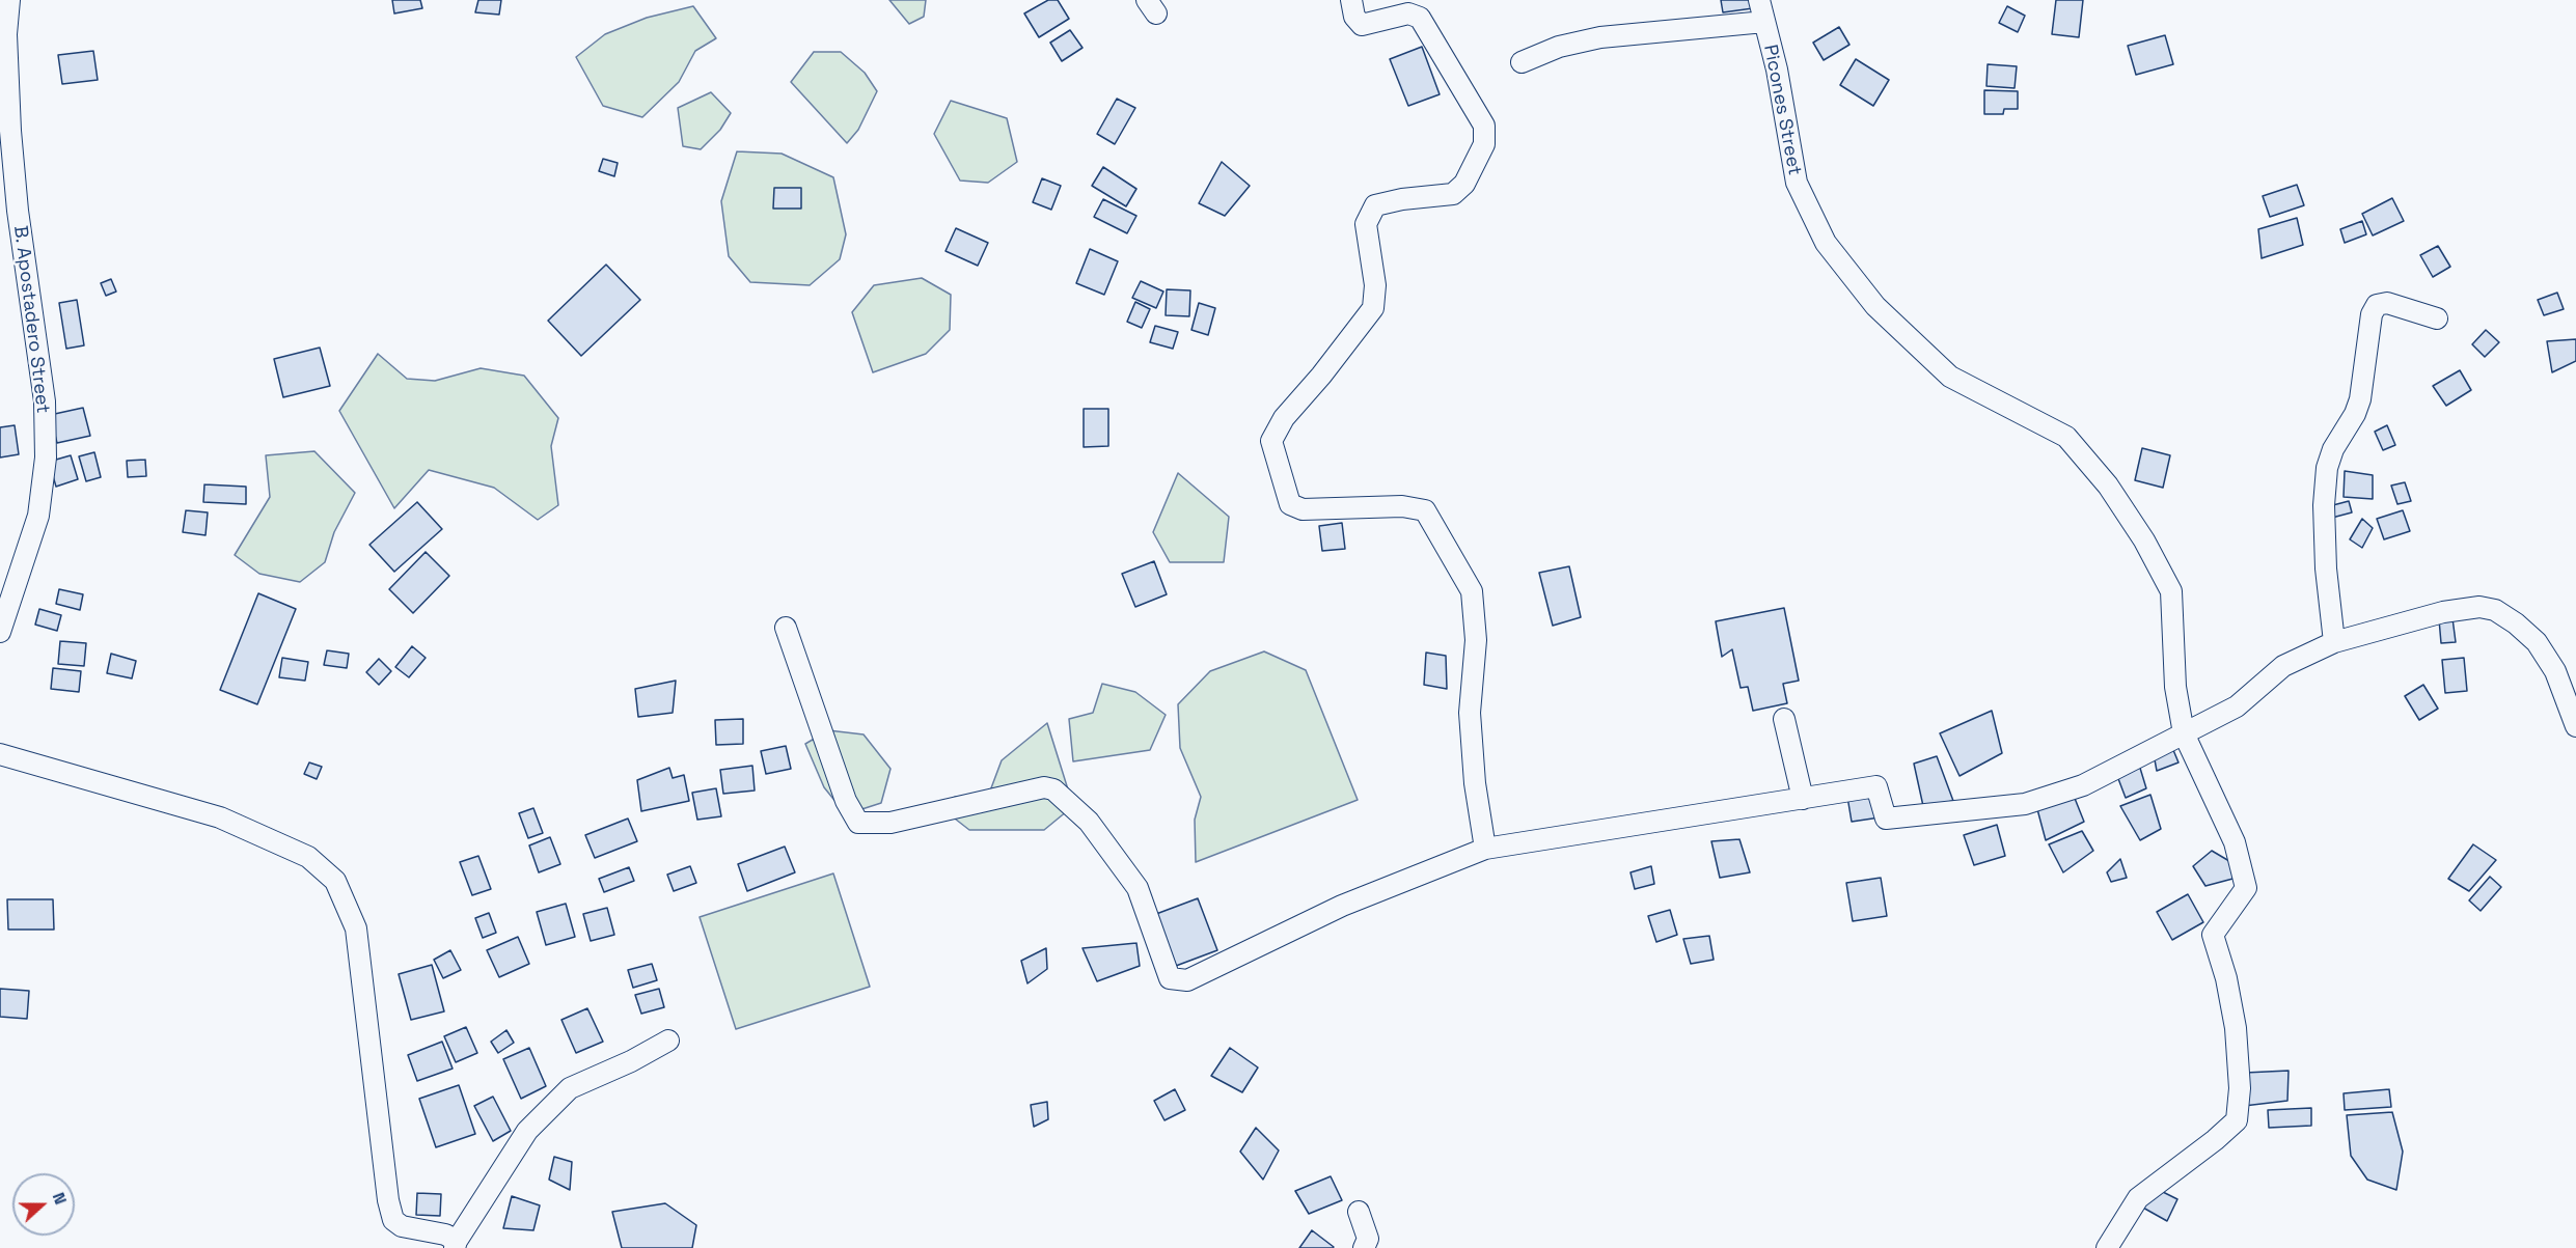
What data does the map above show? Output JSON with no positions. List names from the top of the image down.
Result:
{
  "streets": {
    "street": ["Picones Street", "B. Apostadero Street"]
  },
  "north": "right"
}
